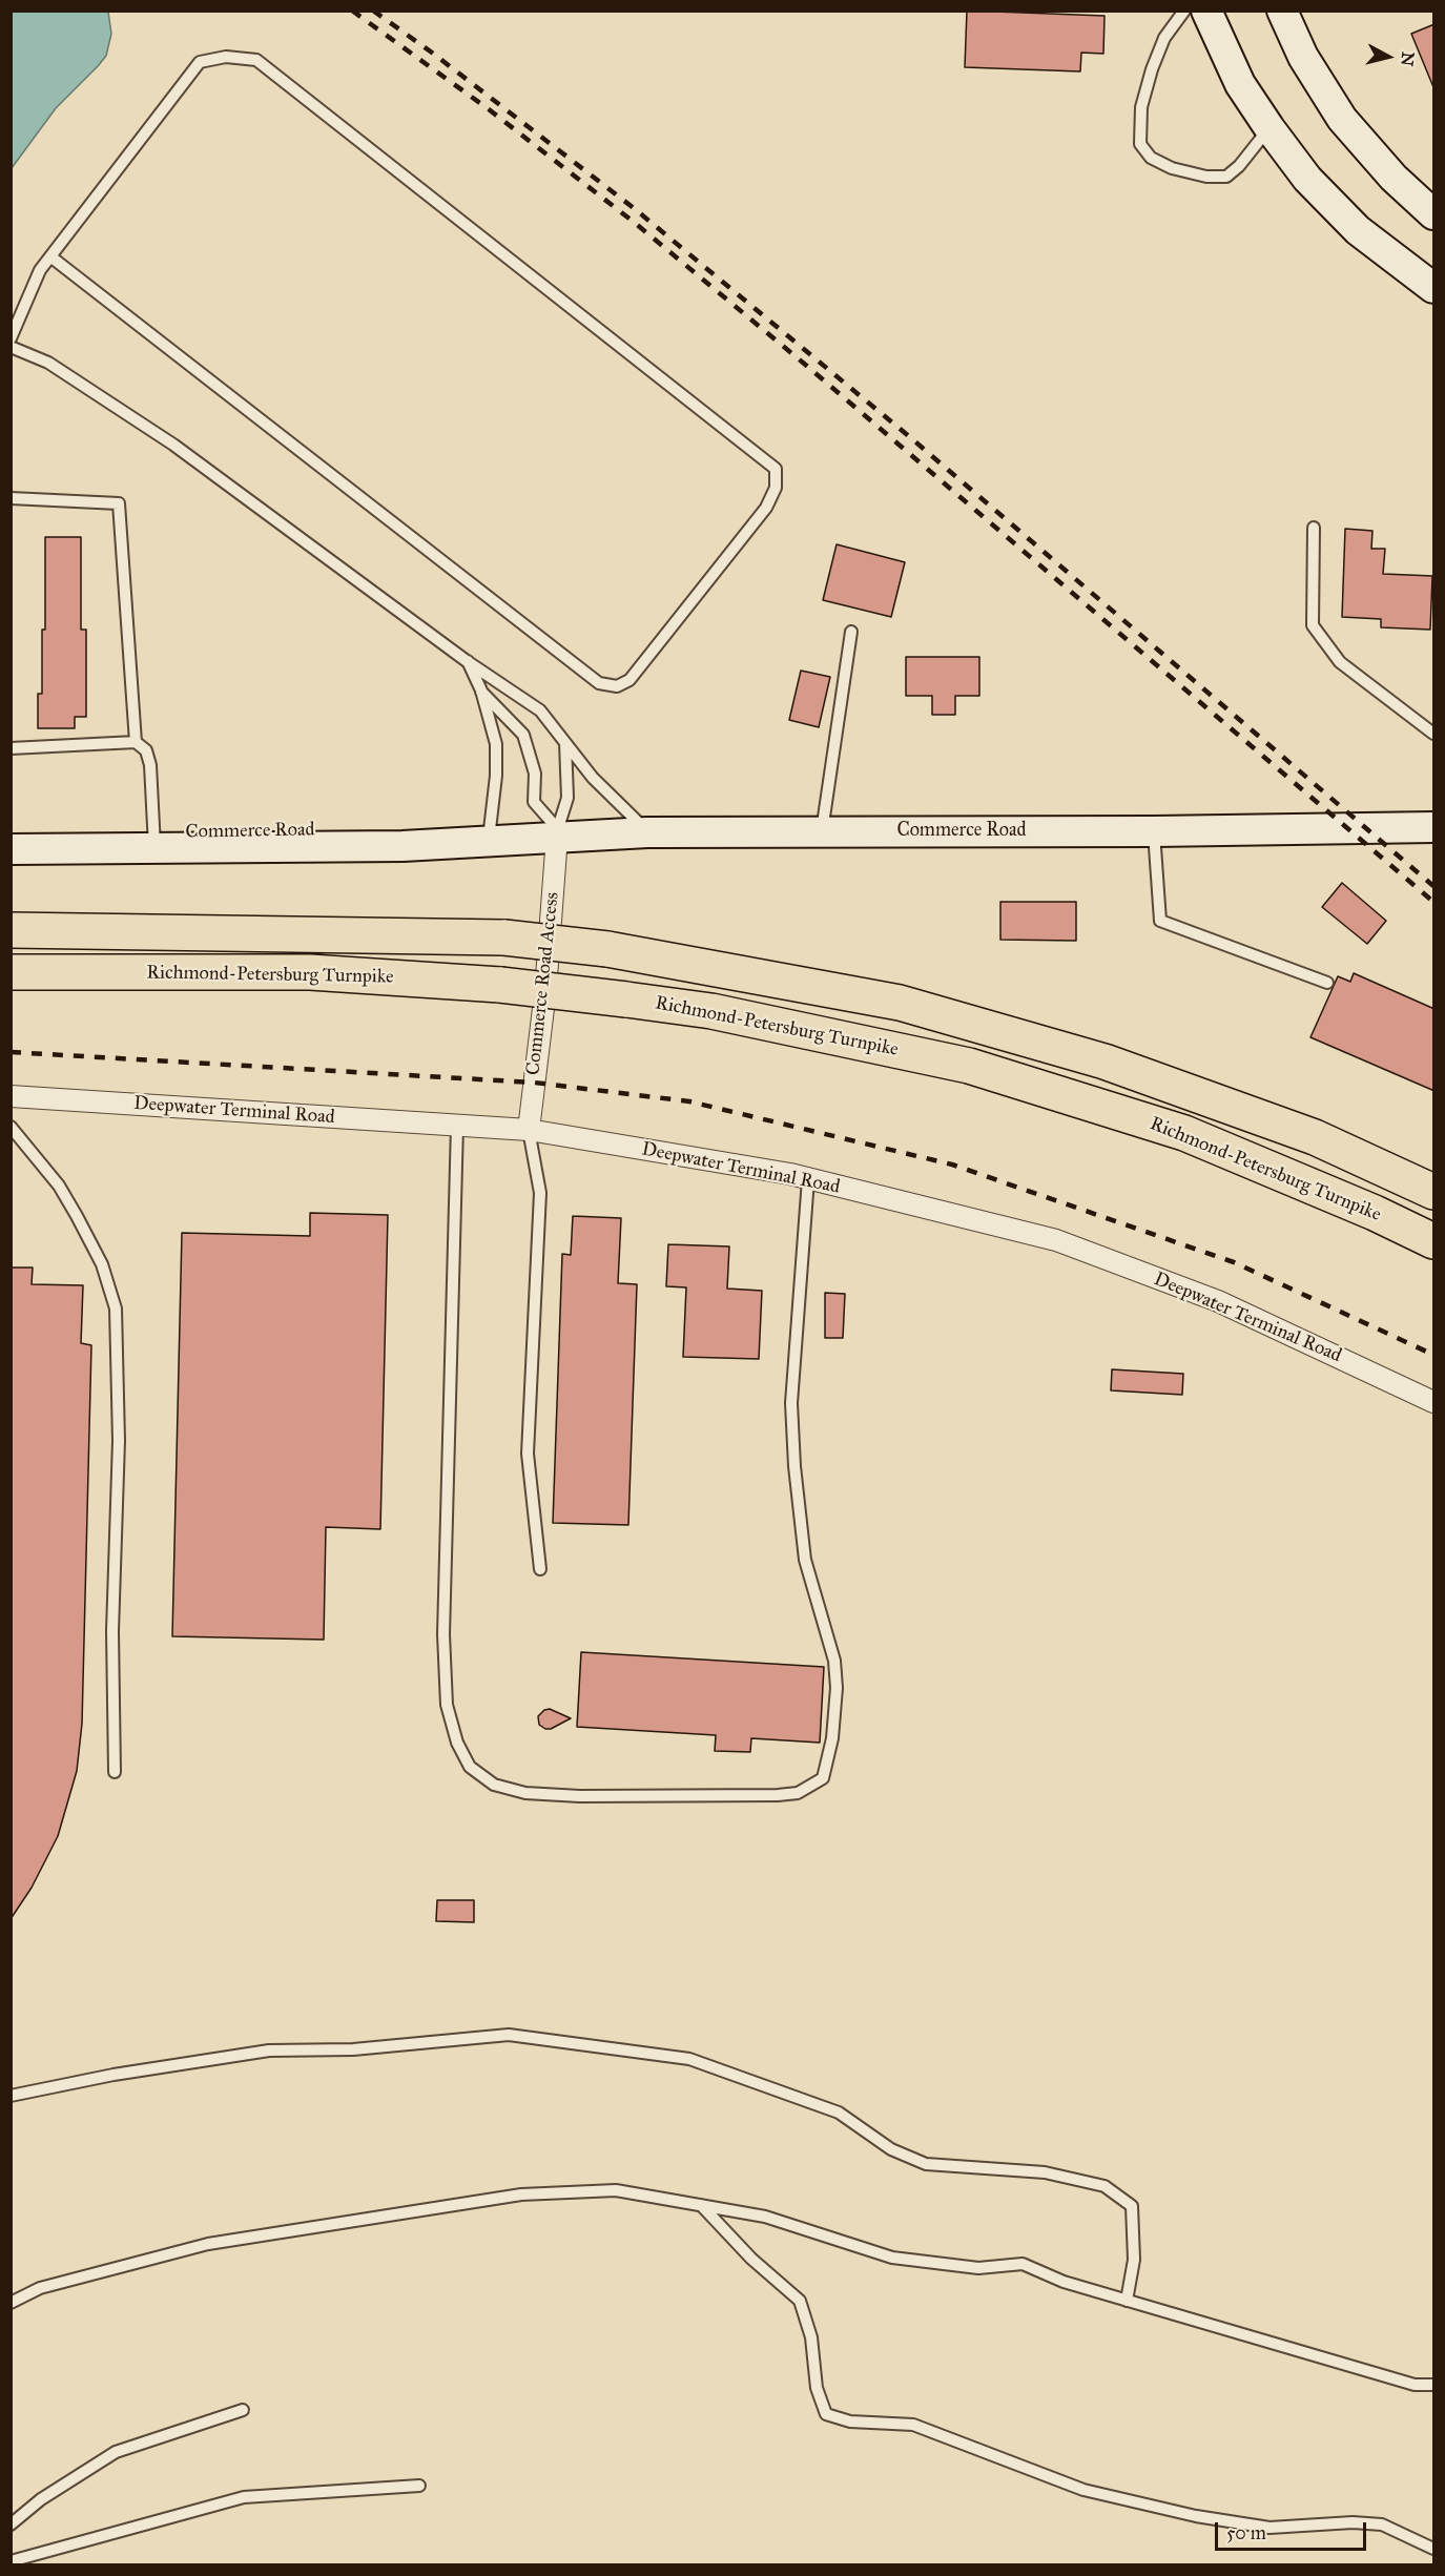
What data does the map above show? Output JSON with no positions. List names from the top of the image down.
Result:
{
  "streets": {
    "highway": ["Richmond-Petersburg Turnpike"],
    "main road": ["Commerce Road"],
    "street": ["Commerce Road Access", "Deepwater Terminal Road"]
  },
  "crossings": [
    ["Commerce Road", "Commerce Road Access"],
    ["Commerce Road Access", "Deepwater Terminal Road"]
  ],
  "scale_bar": "50 m",
  "north": "right"
}
